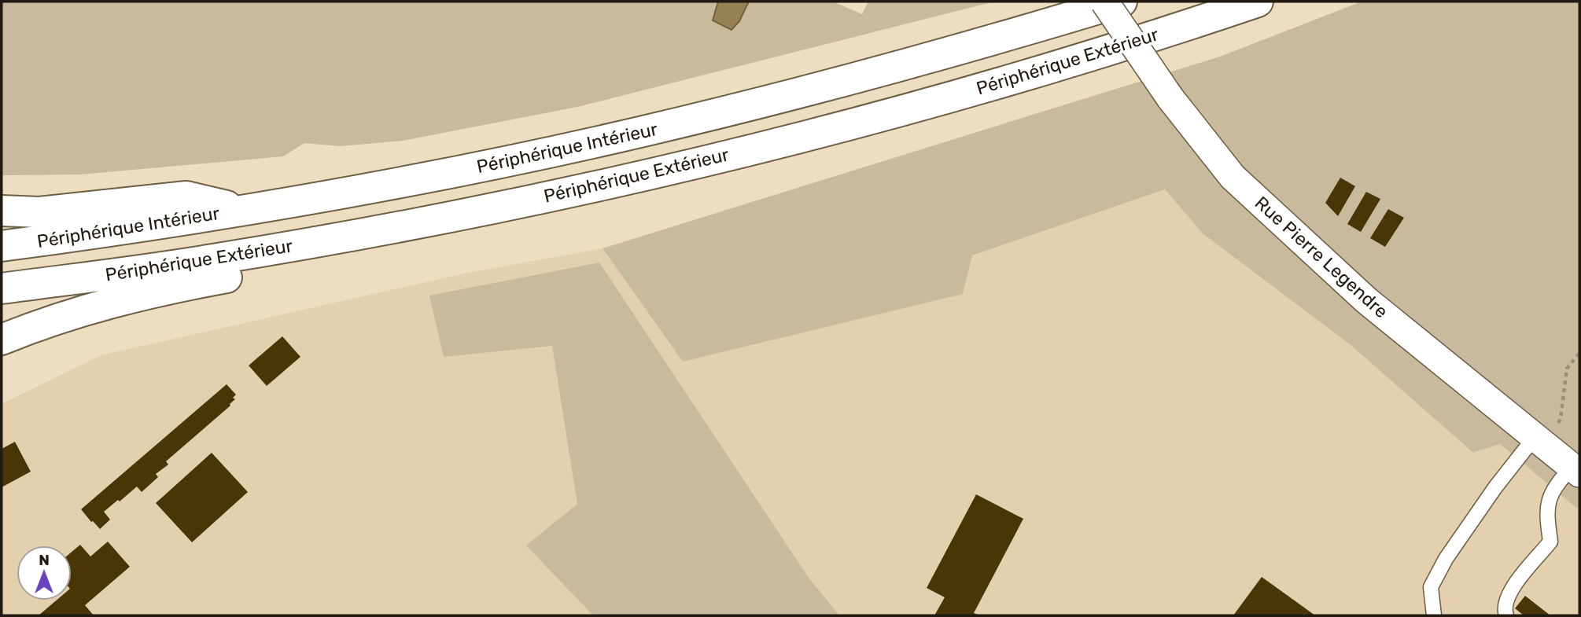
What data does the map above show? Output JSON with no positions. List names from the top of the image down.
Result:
{
  "streets": {
    "highway": ["Périphérique Extérieur", "Périphérique Intérieur"],
    "street": ["Rue Pierre Legendre"]
  },
  "north": "top"
}
